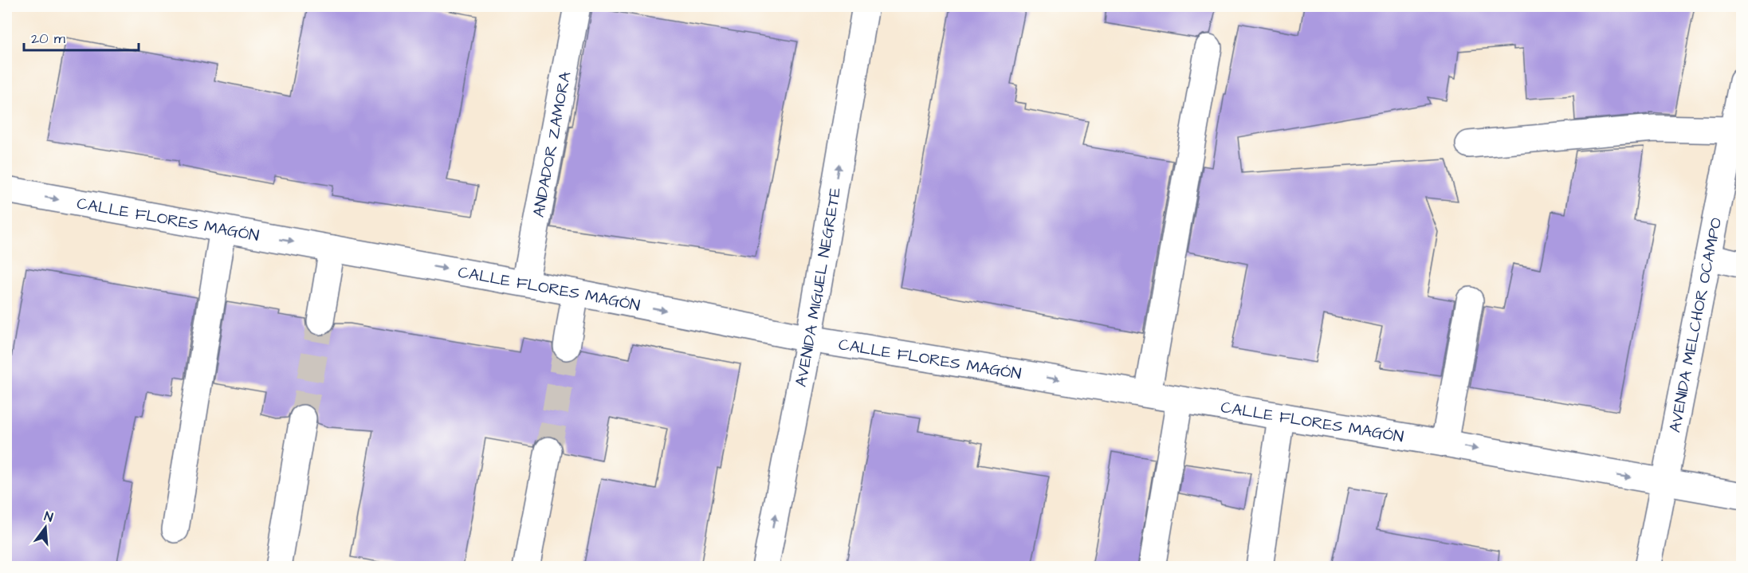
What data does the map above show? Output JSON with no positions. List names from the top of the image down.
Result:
{
  "streets": {
    "street": [
      "ANDADOR ZAMORA",
      "CALLE FLORES MAGÓN",
      "AVENIDA MIGUEL NEGRETE",
      "AVENIDA MELCHOR OCAMPO"
    ]
  },
  "crossings": [
    ["ANDADOR ZAMORA", "CALLE FLORES MAGÓN"],
    ["CALLE FLORES MAGÓN", "AVENIDA MIGUEL NEGRETE"],
    ["CALLE FLORES MAGÓN", "AVENIDA MELCHOR OCAMPO"]
  ],
  "one_way": ["CALLE FLORES MAGÓN", "AVENIDA MIGUEL NEGRETE"],
  "scale_bar": "20 m",
  "north": "top"
}
